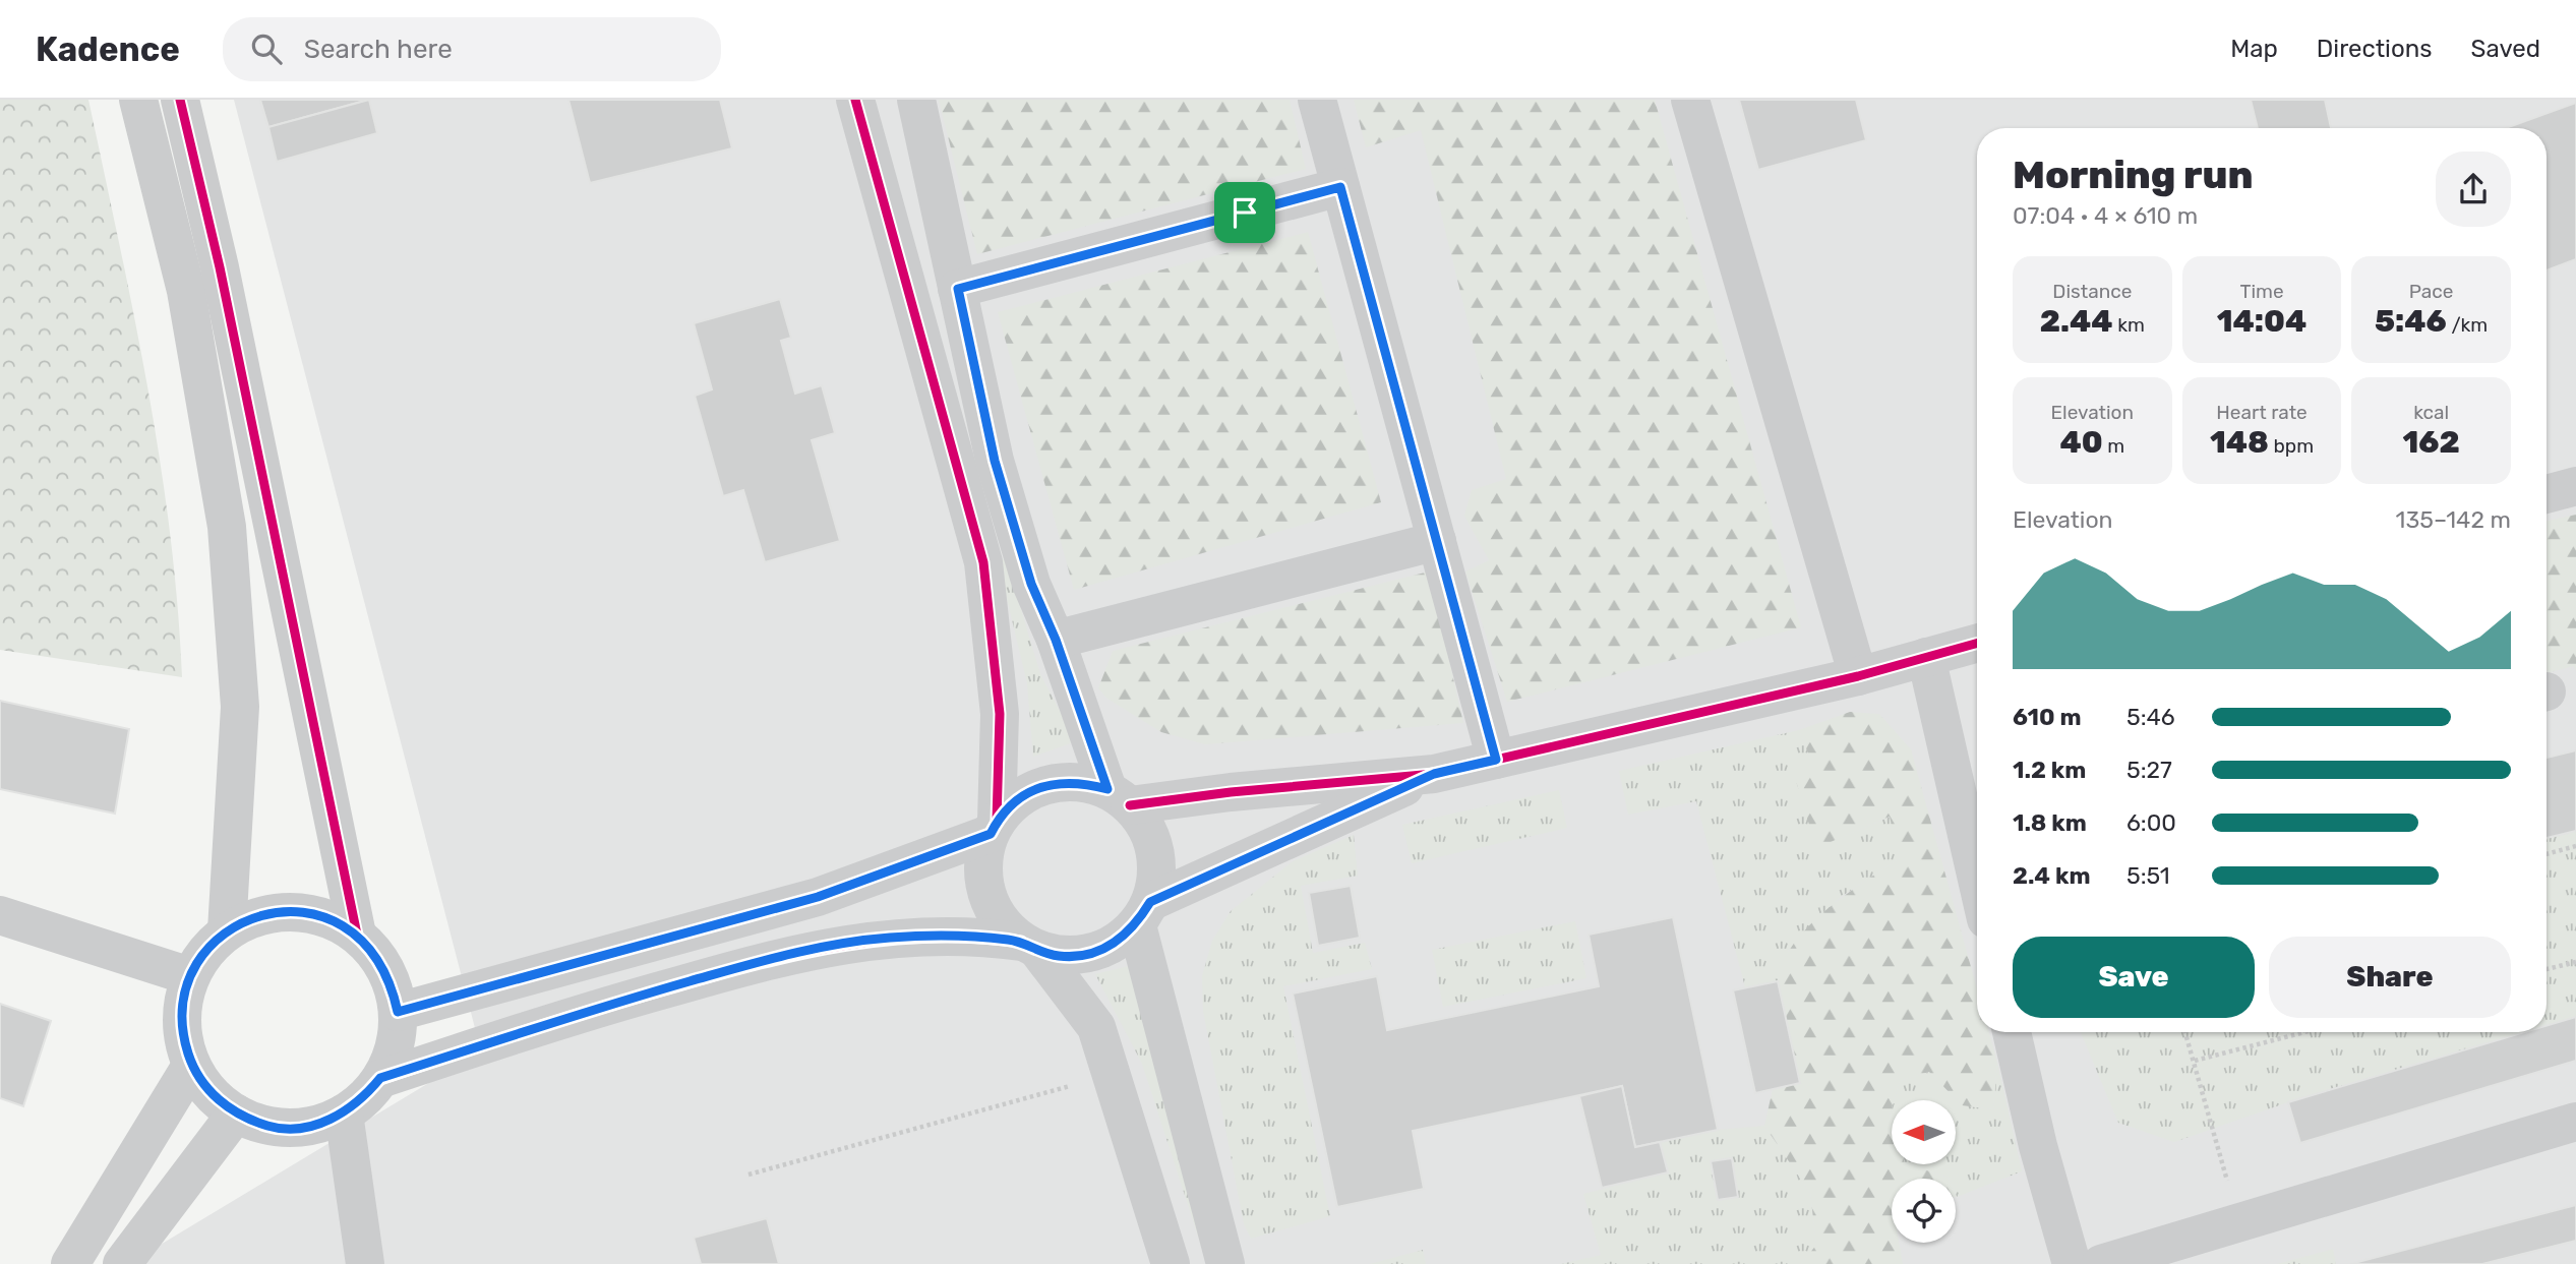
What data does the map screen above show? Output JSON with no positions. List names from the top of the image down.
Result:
{
  "north": "left",
  "page": {
    "header": "Kadence",
    "search": "Search here",
    "nav": ["Map", "Directions", "Saved"],
    "heading": ["Morning run", "07:04 · 4 × 610 m"],
    "stats": [
      ["Distance", "2.44 km"],
      ["Time", "14:04"],
      ["Pace", "5:46 /km"],
      ["Elevation", "40 m"],
      ["Heart rate", "148 bpm"],
      ["kcal", "162"]
    ],
    "chart": ["Elevation", "135–142 m"],
    "list": [
      {
        "name": "610 m",
        "note": "5:46"
      },
      {
        "name": "1.2 km",
        "note": "5:27"
      },
      {
        "name": "1.8 km",
        "note": "6:00"
      },
      {
        "name": "2.4 km",
        "note": "5:51"
      }
    ],
    "buttons": ["Save", "Share"]
  }
}
